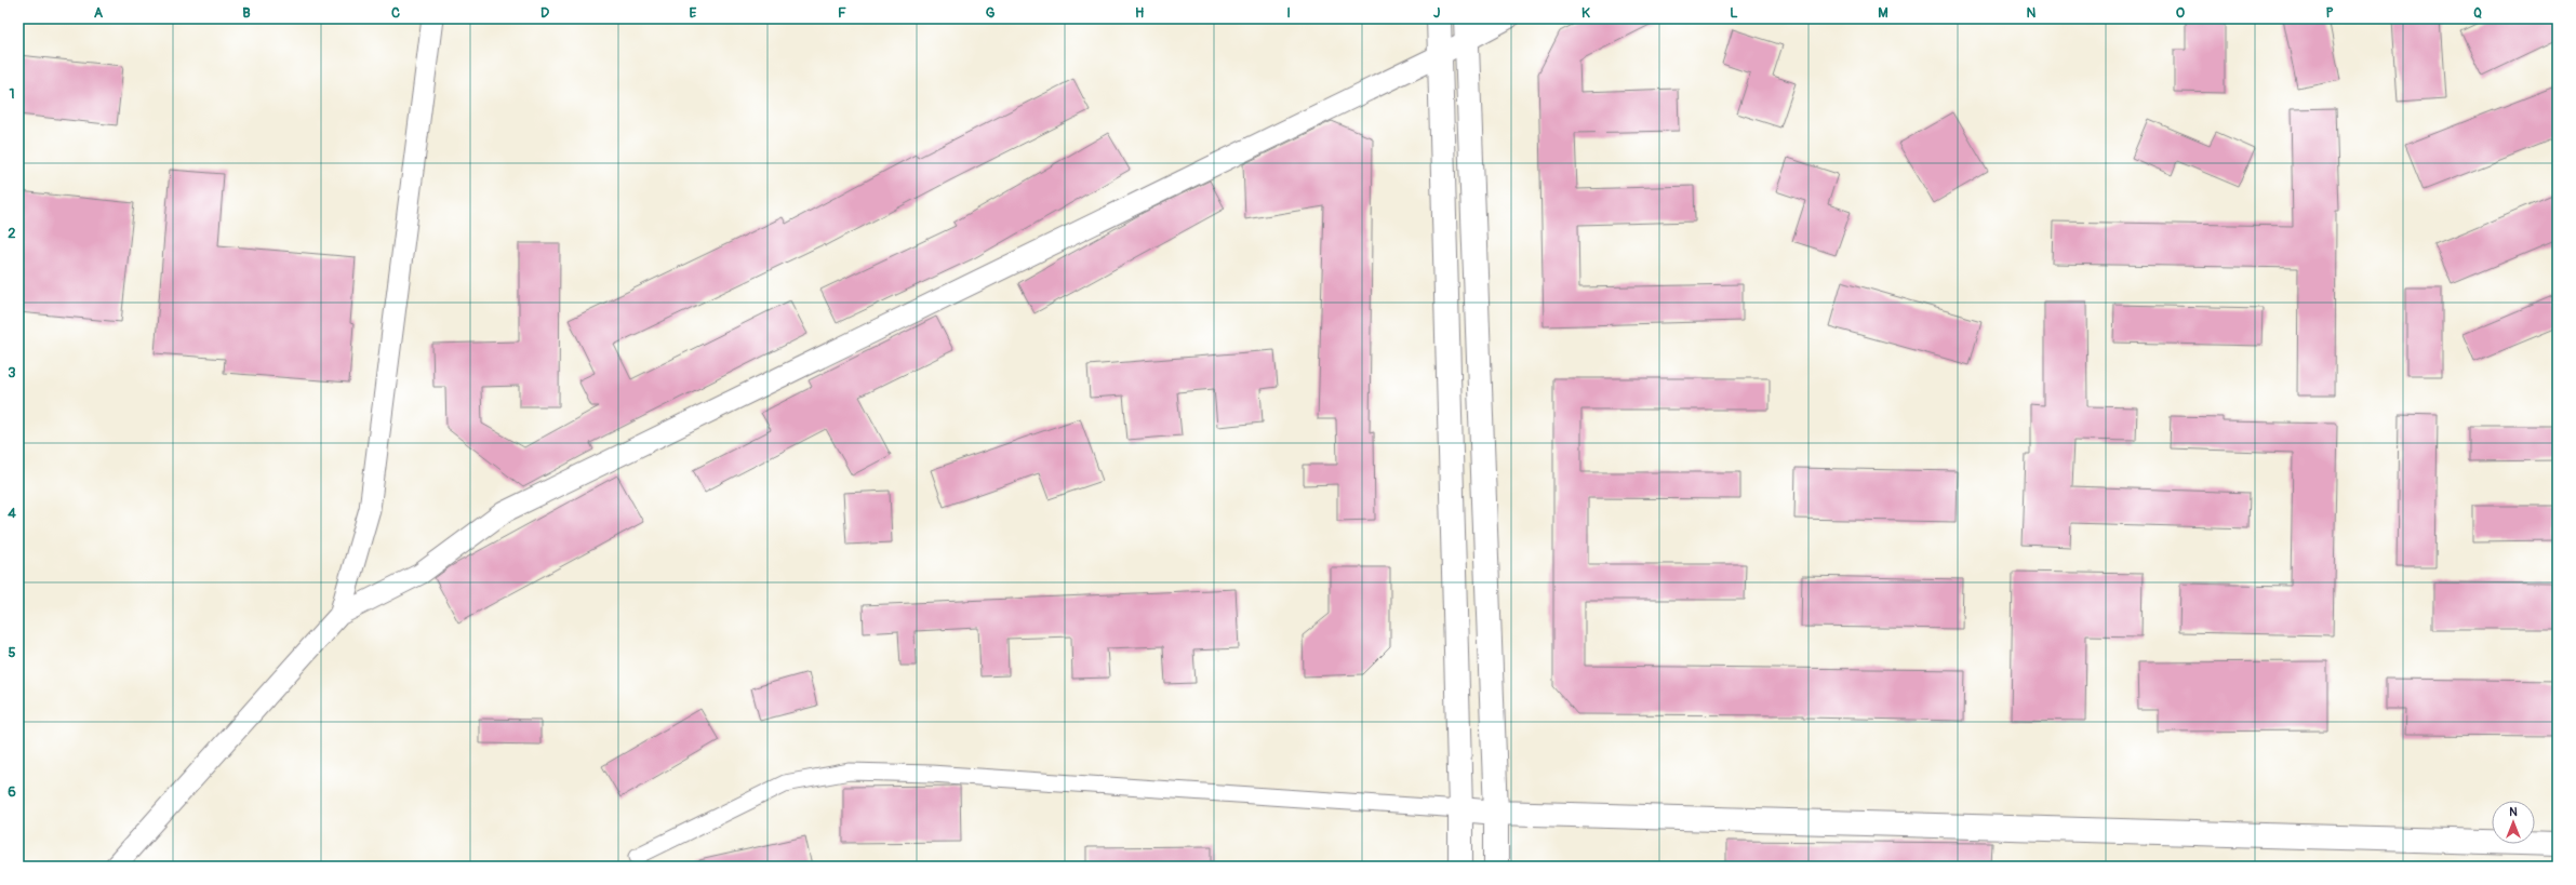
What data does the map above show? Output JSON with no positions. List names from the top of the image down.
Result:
{
  "north": "top",
  "grid": {
    "columns": [
      "A",
      "B",
      "C",
      "D",
      "E",
      "F",
      "G",
      "H",
      "I",
      "J",
      "K",
      "L",
      "M",
      "N",
      "O",
      "P",
      "Q"
    ],
    "rows": [
      "1",
      "2",
      "3",
      "4",
      "5",
      "6"
    ]
  }
}
